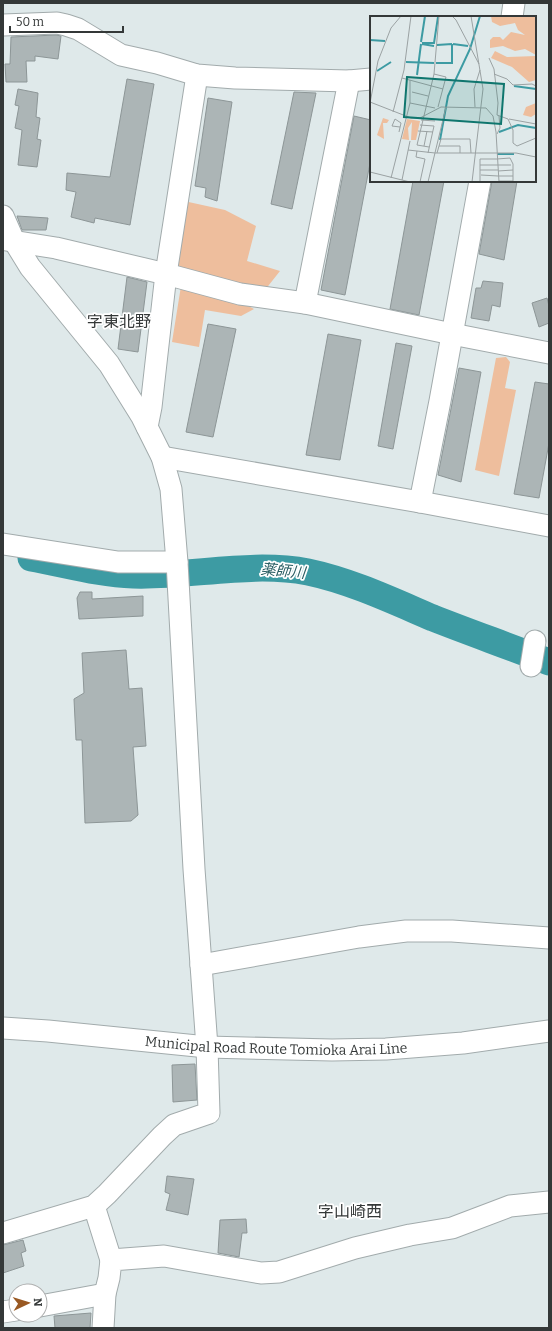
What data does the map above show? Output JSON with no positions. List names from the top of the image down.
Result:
{
  "streets": {
    "street": ["Municipal Road Route Tomioka Arai Line"]
  },
  "districts": ["字東北野", "字山崎西"],
  "water": ["薬師川"],
  "scale_bar": "50 m",
  "north": "right"
}
